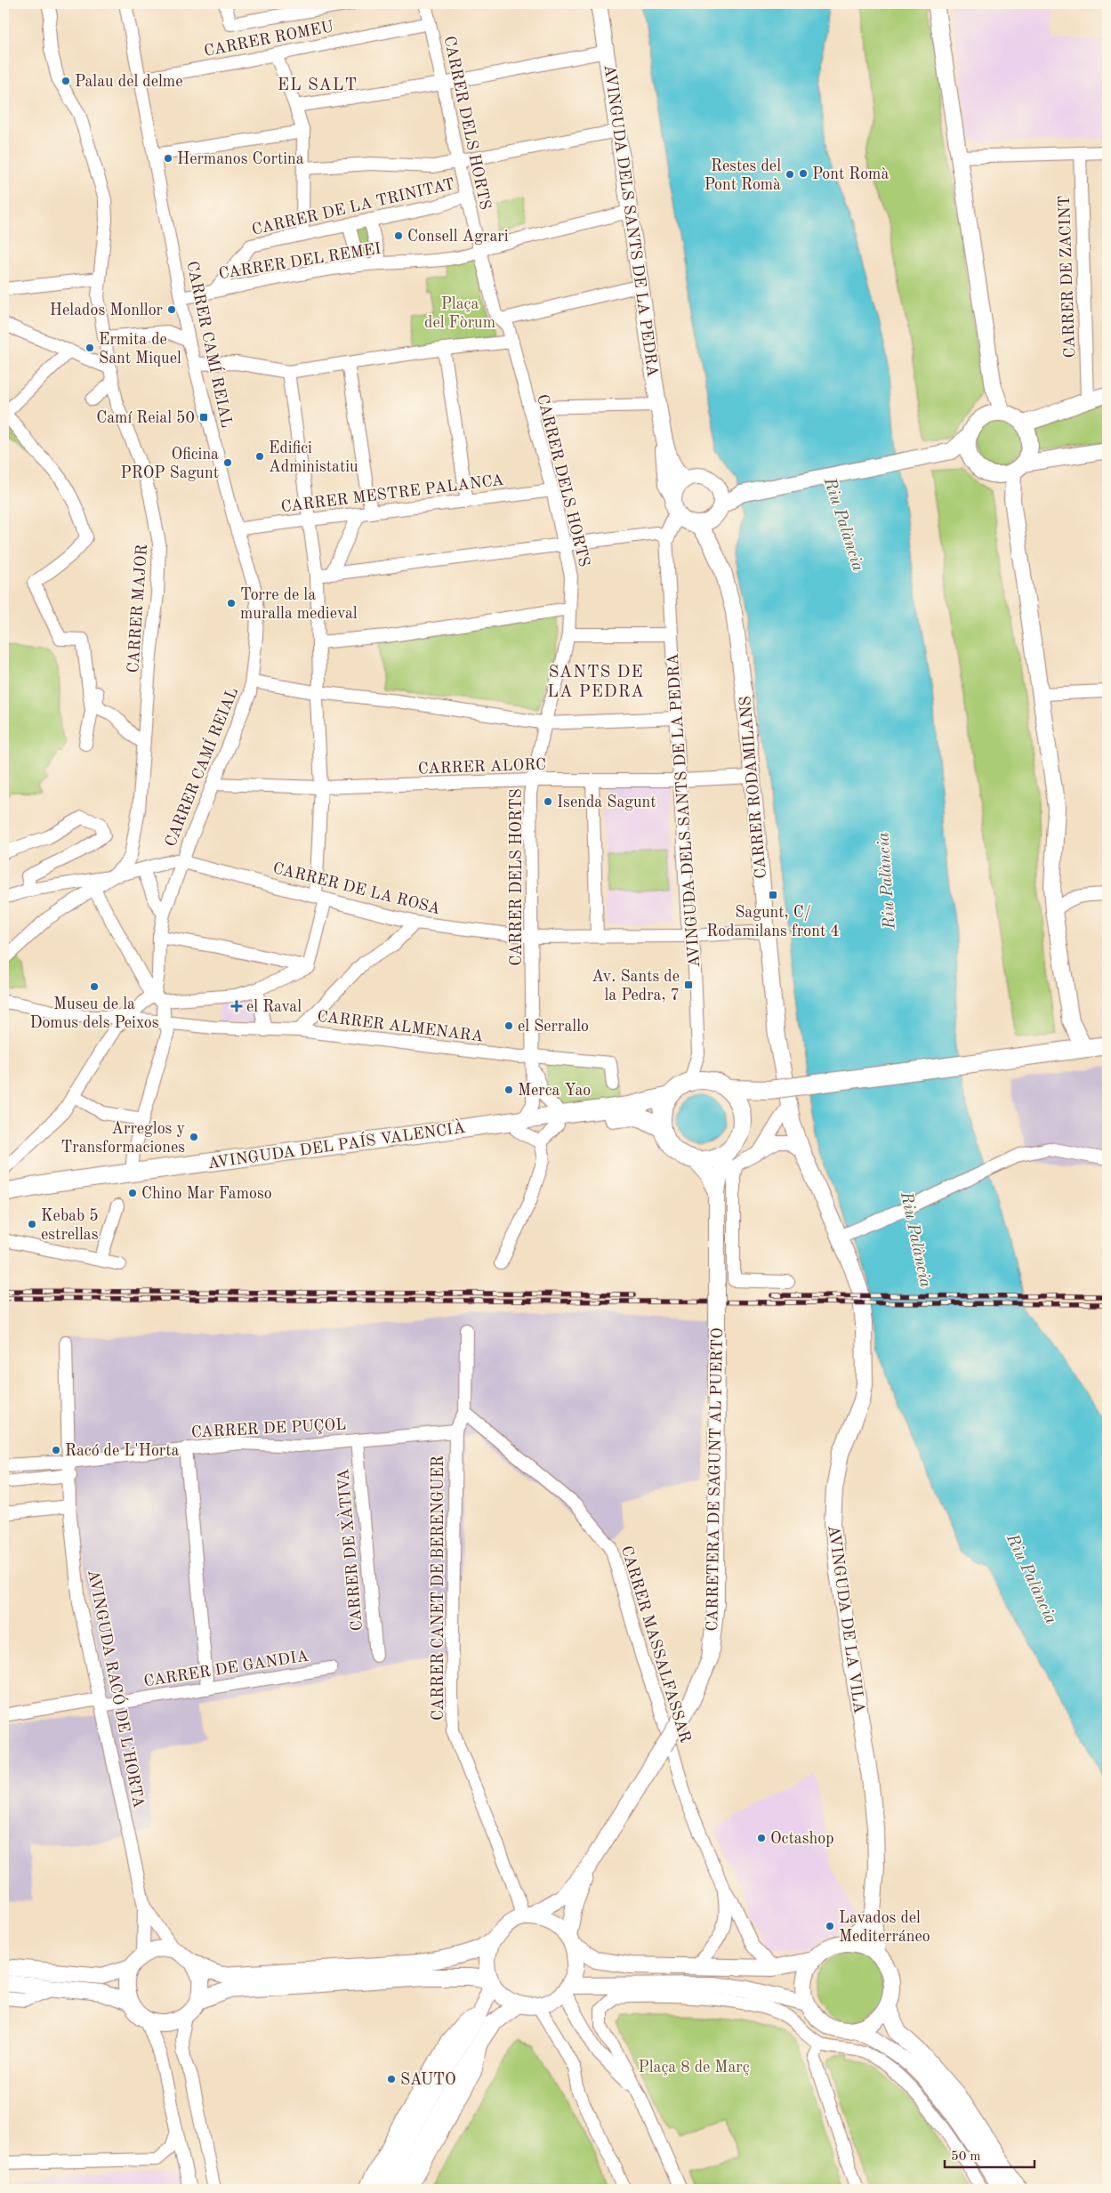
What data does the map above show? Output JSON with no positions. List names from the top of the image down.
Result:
{
  "streets": {
    "main road": ["AVINGUDA DEL PAÍS VALENCIÀ"],
    "street": [
      "CARRER ROMEU",
      "CARRER DELS HORTS",
      "CARRER DE LA TRINITAT",
      "AVINGUDA DELS SANTS DE LA PEDRA",
      "CARRER DEL REMEI",
      "CARRER DE ZACINT",
      "CARRER CAMÍ REIAL",
      "CARRER MESTRE PALANCA",
      "CARRER MAJOR",
      "CARRER ALORC",
      "CARRER RODAMILANS",
      "CARRER DE LA ROSA",
      "CARRER ALMENARA",
      "CARRER DE PUÇOL",
      "CARRETERA DE SAGUNT AL PUERTO",
      "CARRER DE XÀTIVA",
      "CARRER CANET DE BERENGUER",
      "AVINGUDA DE LA VILA",
      "CARRER MASSALFASSAR",
      "CARRER DE GANDIA",
      "AVINGUDA RACÓ DE L'HORTA"
    ]
  },
  "crossings": [
    ["CARRER ROMEU", "CARRER DELS HORTS"],
    ["CARRER ROMEU", "CARRER CAMÍ REIAL"],
    ["CARRER DELS HORTS", "CARRER DE LA TRINITAT"],
    ["CARRER DELS HORTS", "CARRER DEL REMEI"],
    ["CARRER DELS HORTS", "CARRER MESTRE PALANCA"],
    ["CARRER DELS HORTS", "CARRER ALORC"],
    ["CARRER DELS HORTS", "CARRER DE LA ROSA"],
    ["CARRER DELS HORTS", "CARRER ALMENARA"],
    ["CARRER DELS HORTS", "AVINGUDA DEL PAÍS VALENCIÀ"],
    ["CARRER DE LA TRINITAT", "CARRER DEL REMEI"],
    ["AVINGUDA DELS SANTS DE LA PEDRA", "CARRER DEL REMEI"],
    ["AVINGUDA DELS SANTS DE LA PEDRA", "CARRER ALORC"],
    ["AVINGUDA DELS SANTS DE LA PEDRA", "CARRER RODAMILANS"],
    ["AVINGUDA DELS SANTS DE LA PEDRA", "CARRER DE LA ROSA"],
    ["AVINGUDA DELS SANTS DE LA PEDRA", "AVINGUDA DEL PAÍS VALENCIÀ"],
    ["AVINGUDA DELS SANTS DE LA PEDRA", "CARRETERA DE SAGUNT AL PUERTO"],
    ["CARRER DEL REMEI", "CARRER CAMÍ REIAL"],
    ["CARRER CAMÍ REIAL", "CARRER MESTRE PALANCA"],
    ["CARRER CAMÍ REIAL", "CARRER ALORC"],
    ["CARRER CAMÍ REIAL", "CARRER DE LA ROSA"],
    ["CARRER MAJOR", "CARRER DE LA ROSA"],
    ["CARRER ALORC", "CARRER RODAMILANS"],
    ["CARRER RODAMILANS", "CARRER DE LA ROSA"],
    ["CARRER RODAMILANS", "AVINGUDA DE LA VILA"],
    ["AVINGUDA DEL PAÍS VALENCIÀ", "CARRETERA DE SAGUNT AL PUERTO"],
    ["CARRER DE PUÇOL", "CARRER DE XÀTIVA"],
    ["CARRER DE PUÇOL", "CARRER CANET DE BERENGUER"],
    ["CARRER DE PUÇOL", "AVINGUDA RACÓ DE L'HORTA"],
    ["CARRETERA DE SAGUNT AL PUERTO", "CARRER CANET DE BERENGUER"],
    ["CARRER CANET DE BERENGUER", "CARRER MASSALFASSAR"],
    ["CARRER DE GANDIA", "AVINGUDA RACÓ DE L'HORTA"]
  ],
  "districts": ["EL SALT", "SANTS DE LA PEDRA"],
  "water": ["Riu Palància"],
  "parks": ["Plaça del Fòrum", "Plaça 8 de Març"],
  "places": {
    "other": [
      "Palau del delme",
      "Hermanos Cortina",
      "Pont Romà",
      "Restes del Pont Romà",
      "Consell Agrari",
      "Helados Monllor",
      "Ermita de Sant Miquel",
      "Edifici Administatiu",
      "Oficina PROP Sagunt",
      "Torre de la muralla medieval",
      "Isenda Sagunt",
      "Museu de la Domus dels Peixos",
      "el Serrallo",
      "Merca Yao",
      "Arreglos y Transformaciones",
      "Chino Mar Famoso",
      "Kebab 5 estrellas",
      "Racó de L'Horta",
      "Octashop",
      "Lavados del Mediterráneo",
      "SAUTO"
    ],
    "transit": ["Camí Reial 50", "Sagunt, C/ Rodamilans front 4", "Av. Sants de la Pedra, 7"],
    "health": ["el Raval"]
  },
  "scale_bar": "50 m"
}
